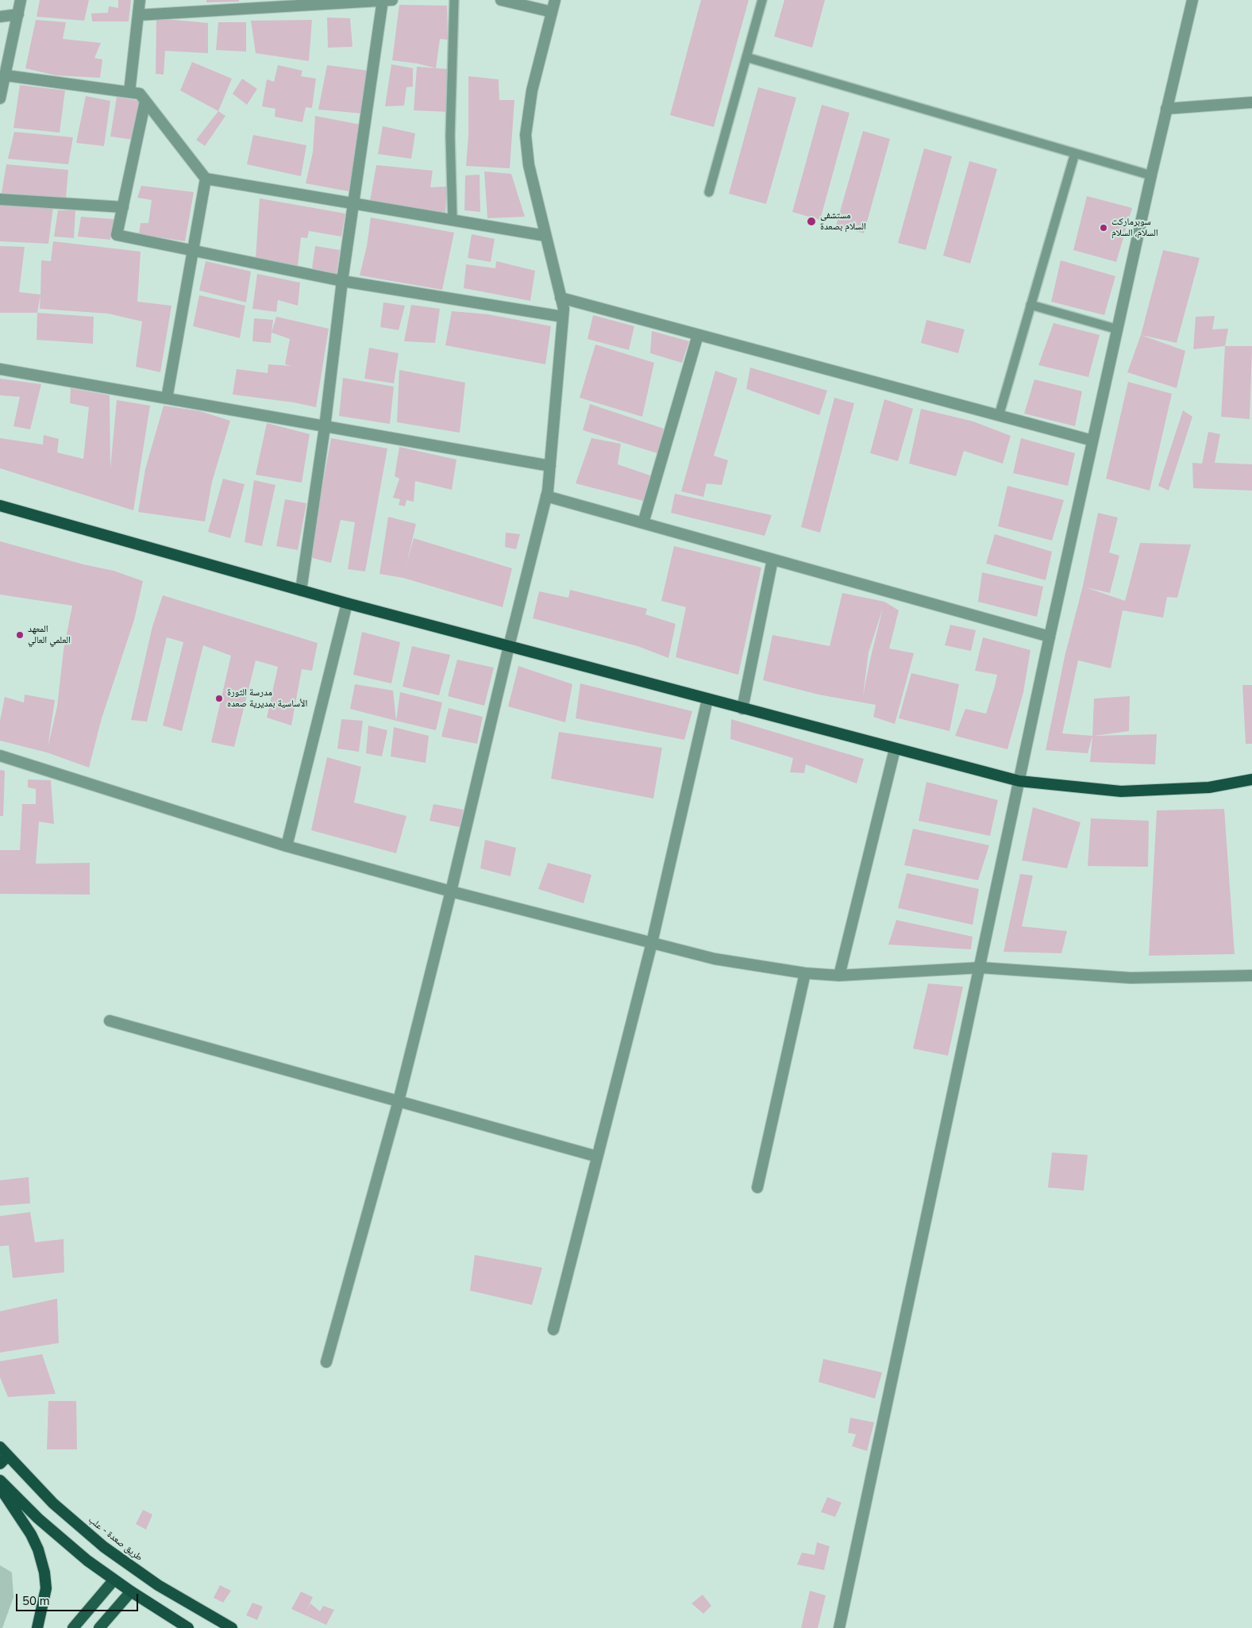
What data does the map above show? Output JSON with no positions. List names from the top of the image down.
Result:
{
  "streets": {
    "highway": ["طريق صعدة - علب"]
  },
  "places": [
    "مستشفى السلام بصعدة",
    "سوبرماركت السلام، السلام",
    "المعهد العلمي العالي",
    "مدرسة الثورة الأساسية بمديرية صعده"
  ],
  "scale_bar": "50 m"
}
